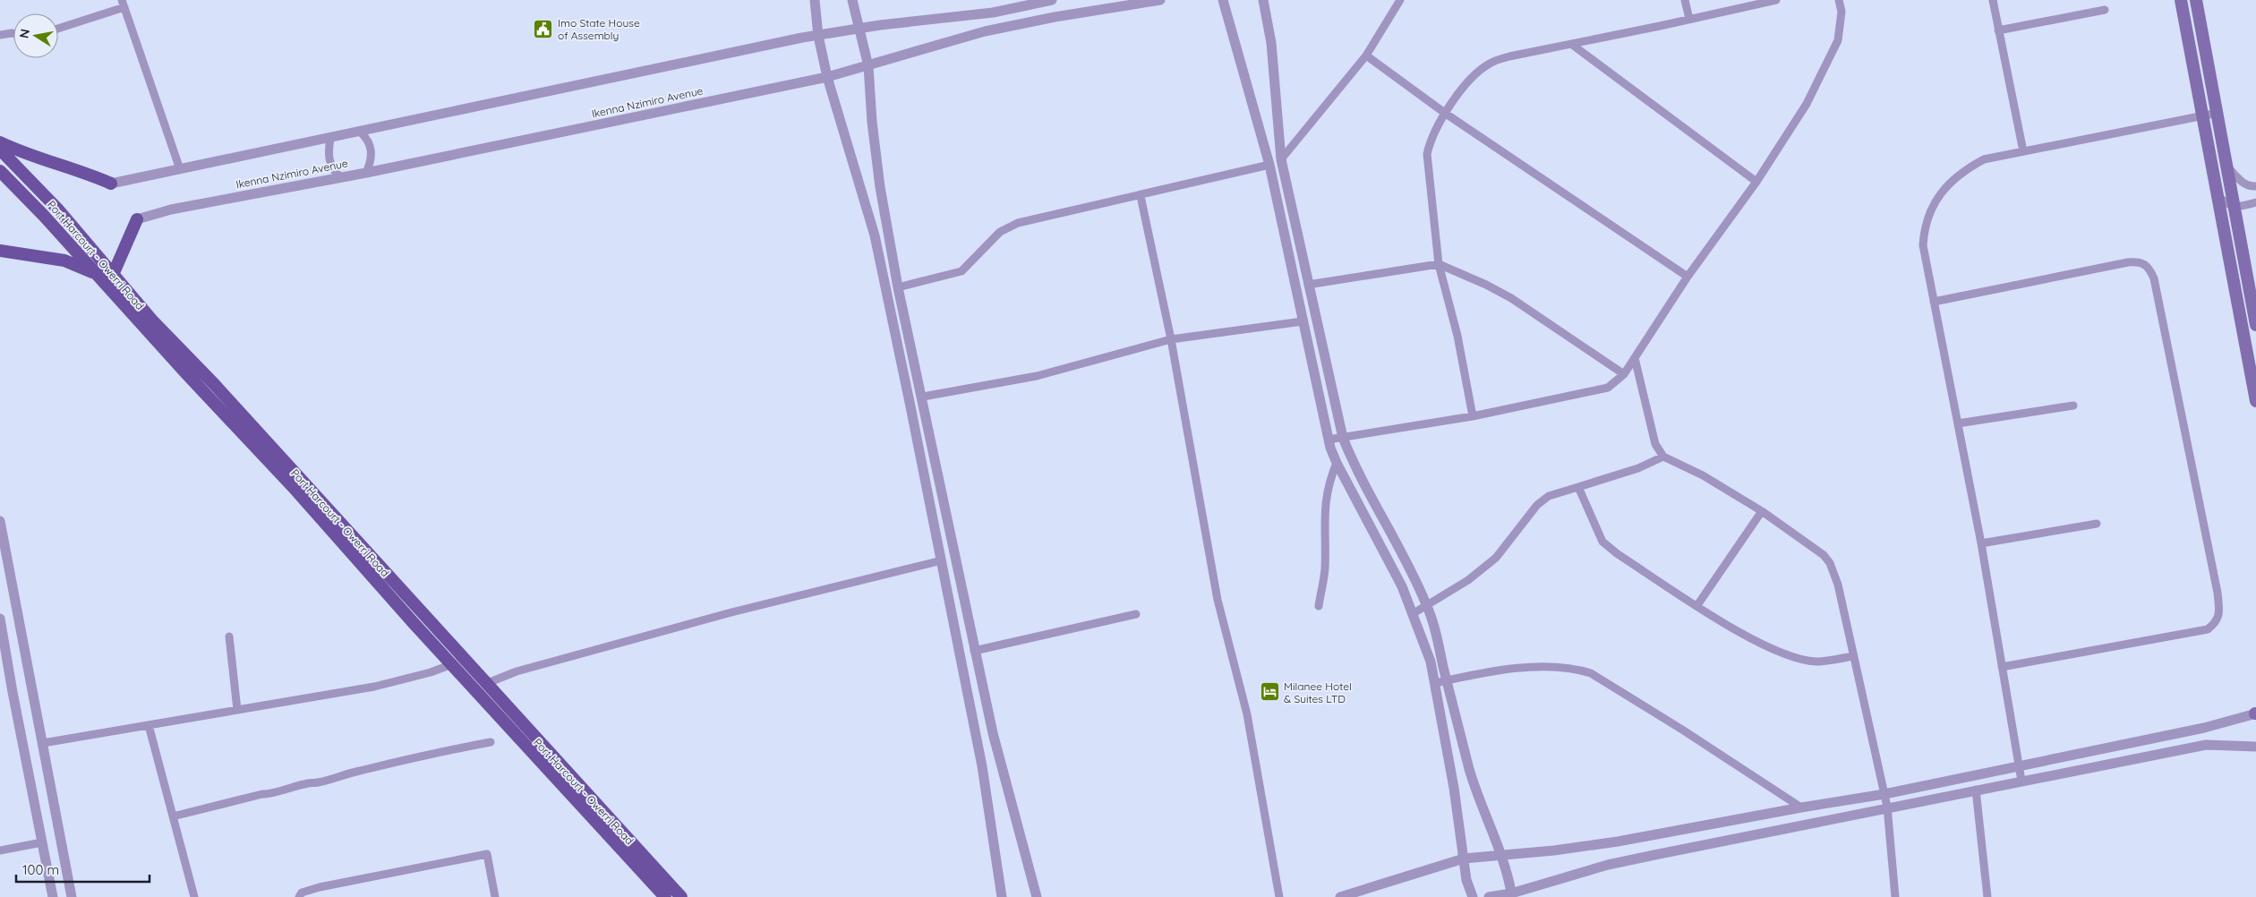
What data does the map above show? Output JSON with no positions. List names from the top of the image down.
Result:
{
  "streets": {
    "main road": ["Port Harcourt - Owerri Road"],
    "street": ["Ikenna Nzimiro Avenue"]
  },
  "places": {
    "public building": ["Imo State House of Assembly"],
    "hotel": ["Milanee Hotel & Suites LTD"]
  },
  "scale_bar": "100 m",
  "north": "left"
}
